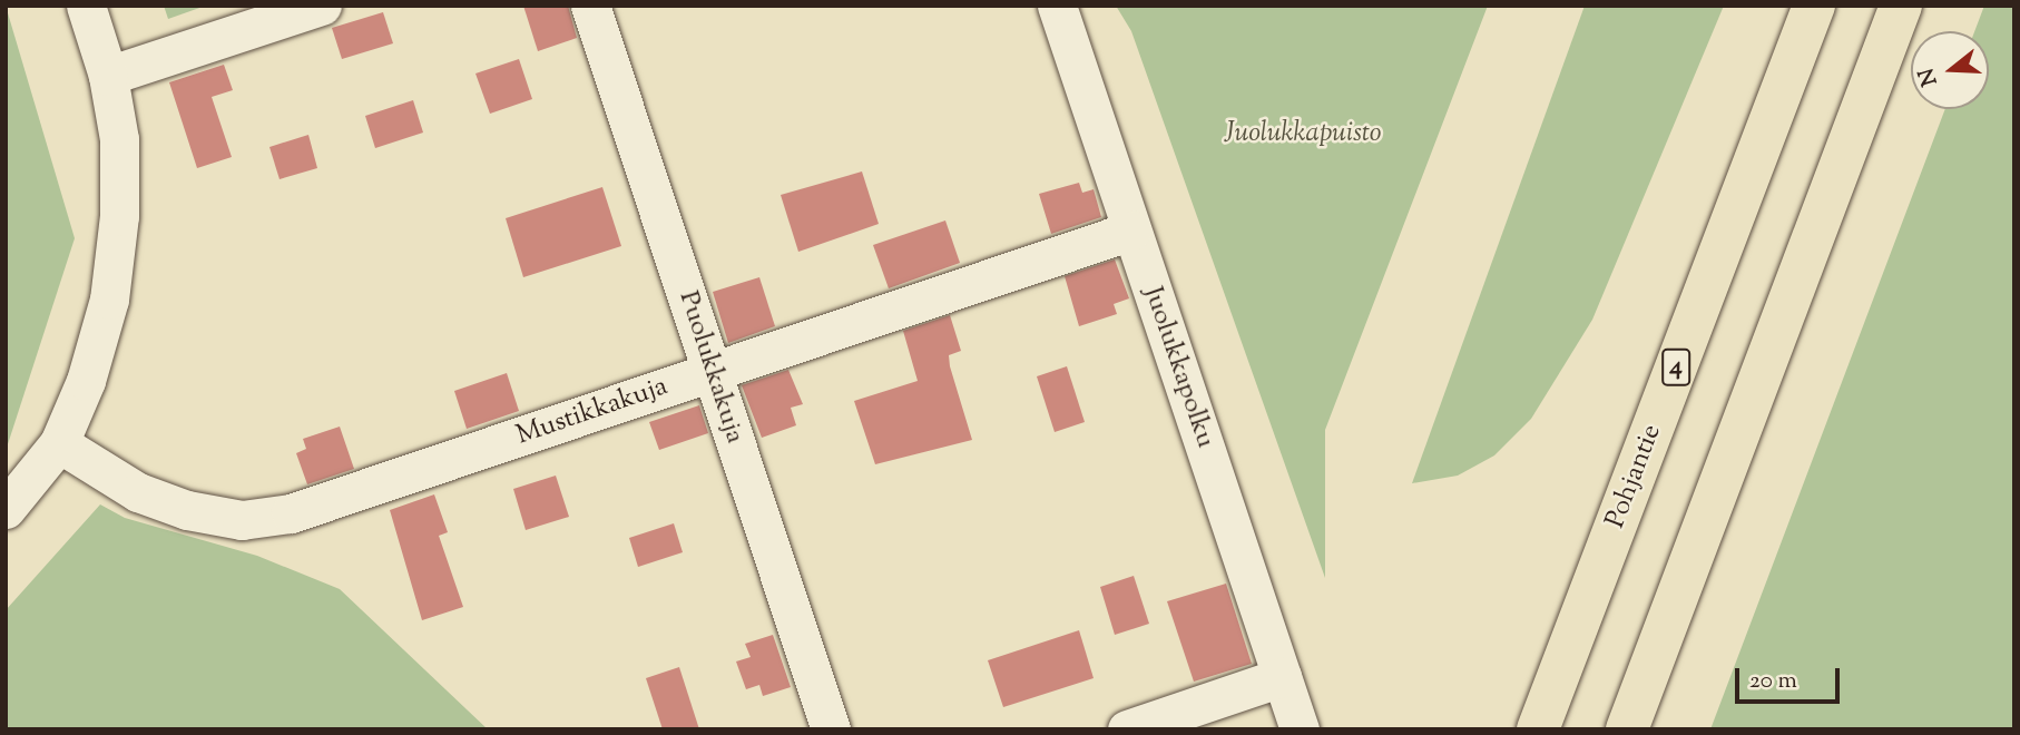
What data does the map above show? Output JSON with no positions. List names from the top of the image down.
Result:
{
  "streets": {
    "highway": ["4", "Pohjantie"],
    "street": ["Puolukkakuja", "Juolukkapolku", "Mustikkakuja"]
  },
  "crossings": [
    ["Puolukkakuja", "Mustikkakuja"],
    ["Juolukkapolku", "Mustikkakuja"]
  ],
  "parks": ["Juolukkapuisto"],
  "scale_bar": "20 m",
  "north": "left"
}
